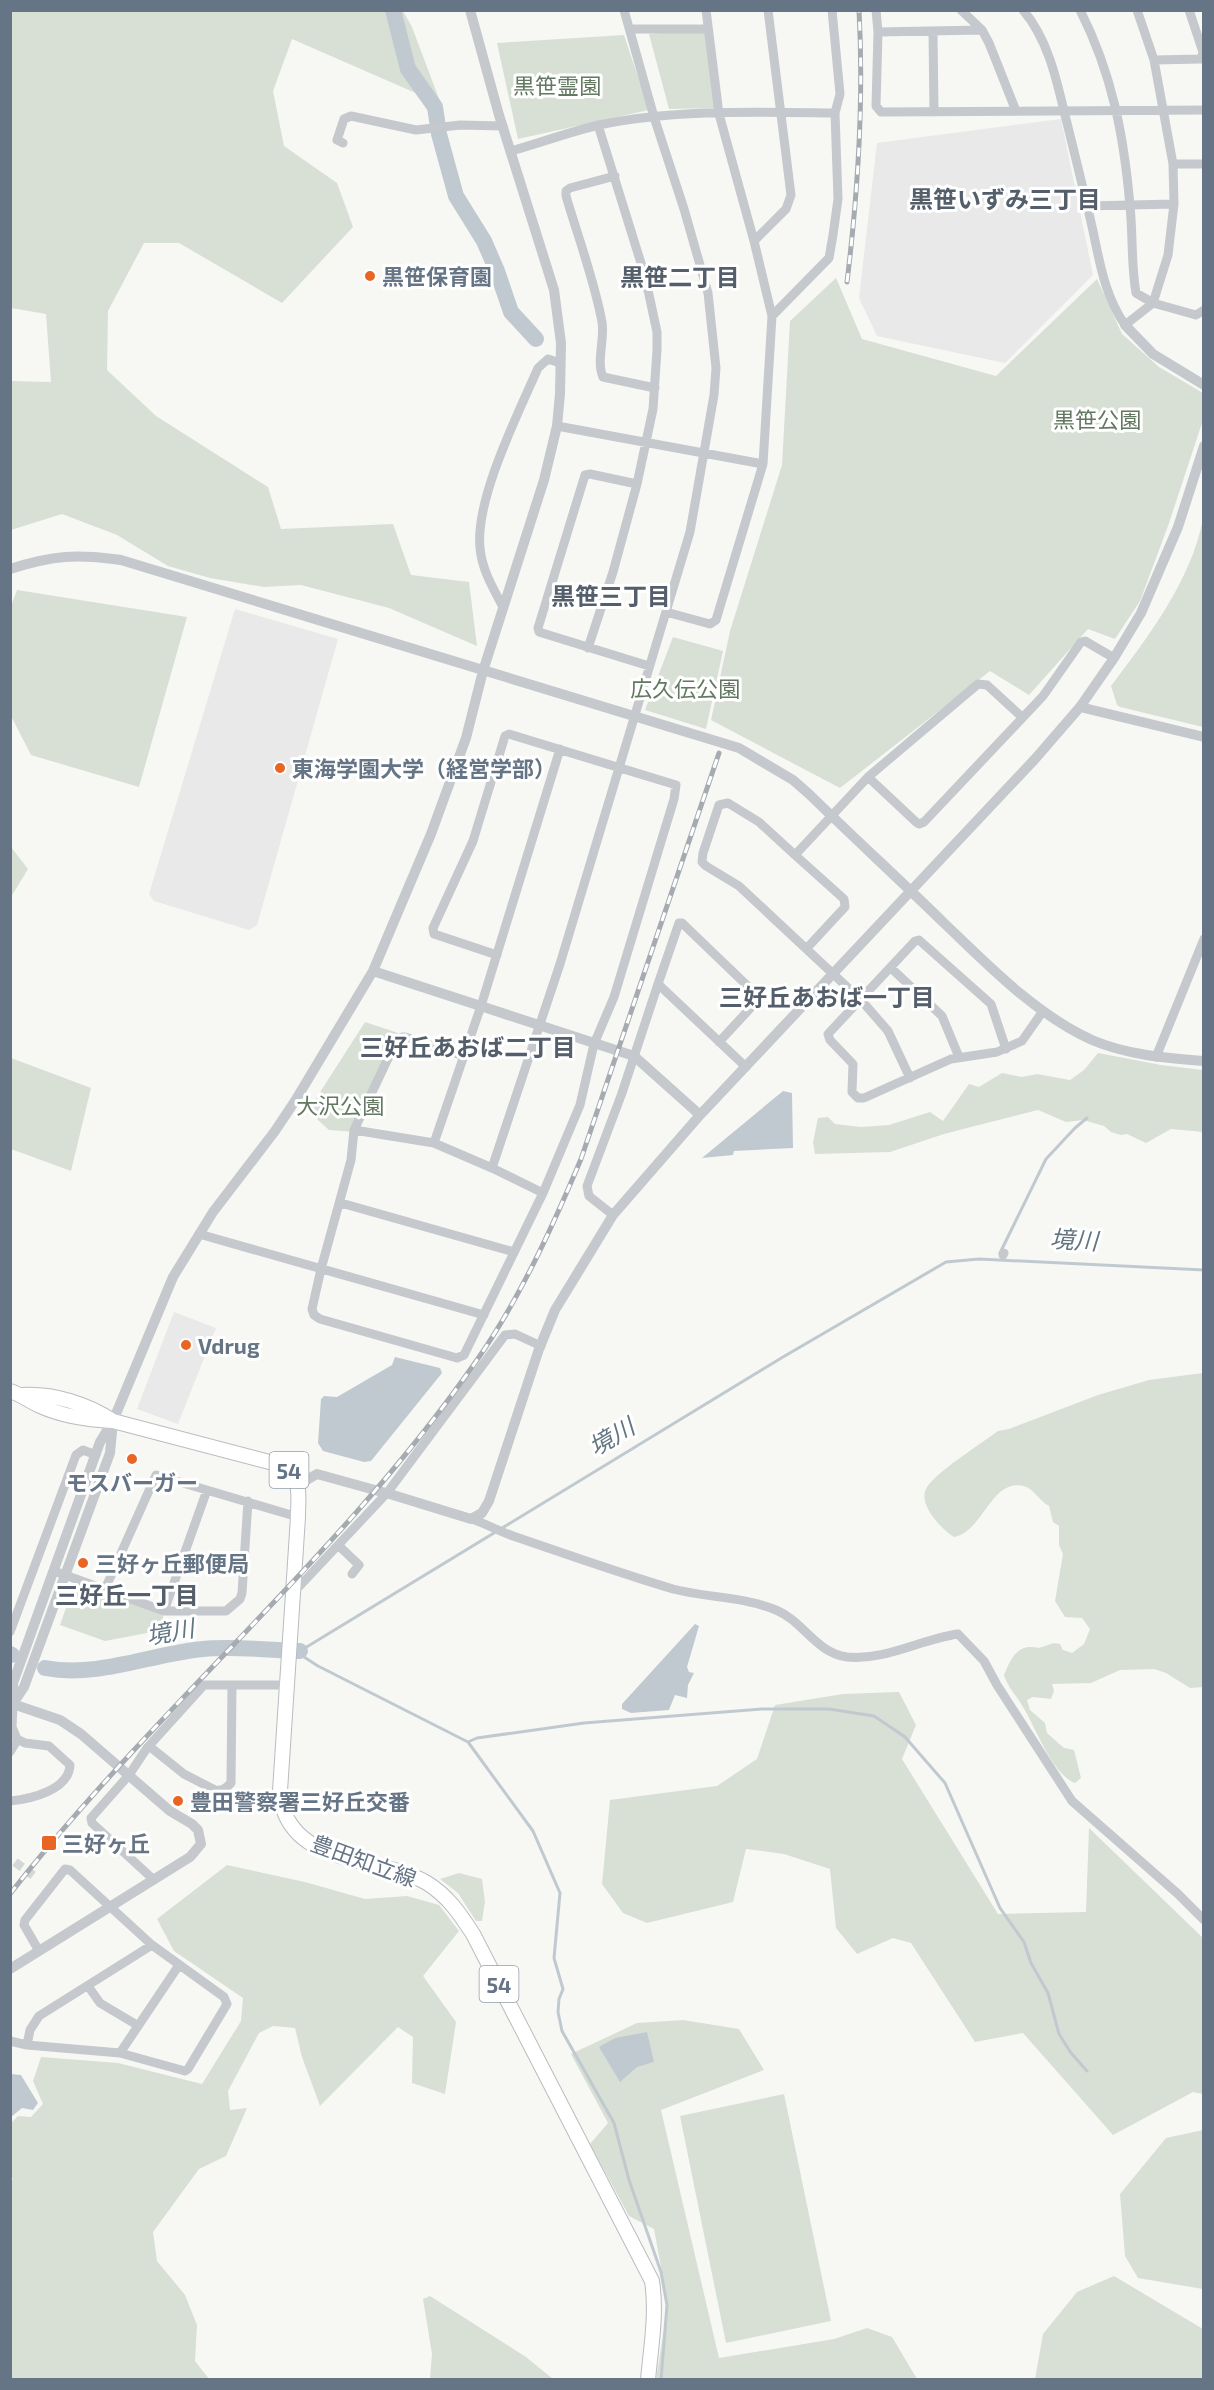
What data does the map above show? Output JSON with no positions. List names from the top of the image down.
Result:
{
  "streets": {
    "main road": ["54", "豊田知立線"]
  },
  "crossings": [
    ["54", "豊田知立線"]
  ],
  "districts": [
    "黒笹いずみ三丁目",
    "黒笹二丁目",
    "黒笹三丁目",
    "三好丘あおば一丁目",
    "三好丘あおば二丁目",
    "三好丘一丁目"
  ],
  "water": ["境川"],
  "parks": [
    "黒笹霊園",
    "黒笹公園",
    "広久伝公園",
    "大沢公園"
  ],
  "places": {
    "other": [
      "黒笹保育園",
      "東海学園大学（経営学部）",
      "Vdrug",
      "モスバーガー",
      "三好ヶ丘郵便局",
      "豊田警察署三好丘交番"
    ],
    "transit": ["三好ヶ丘"]
  }
}
